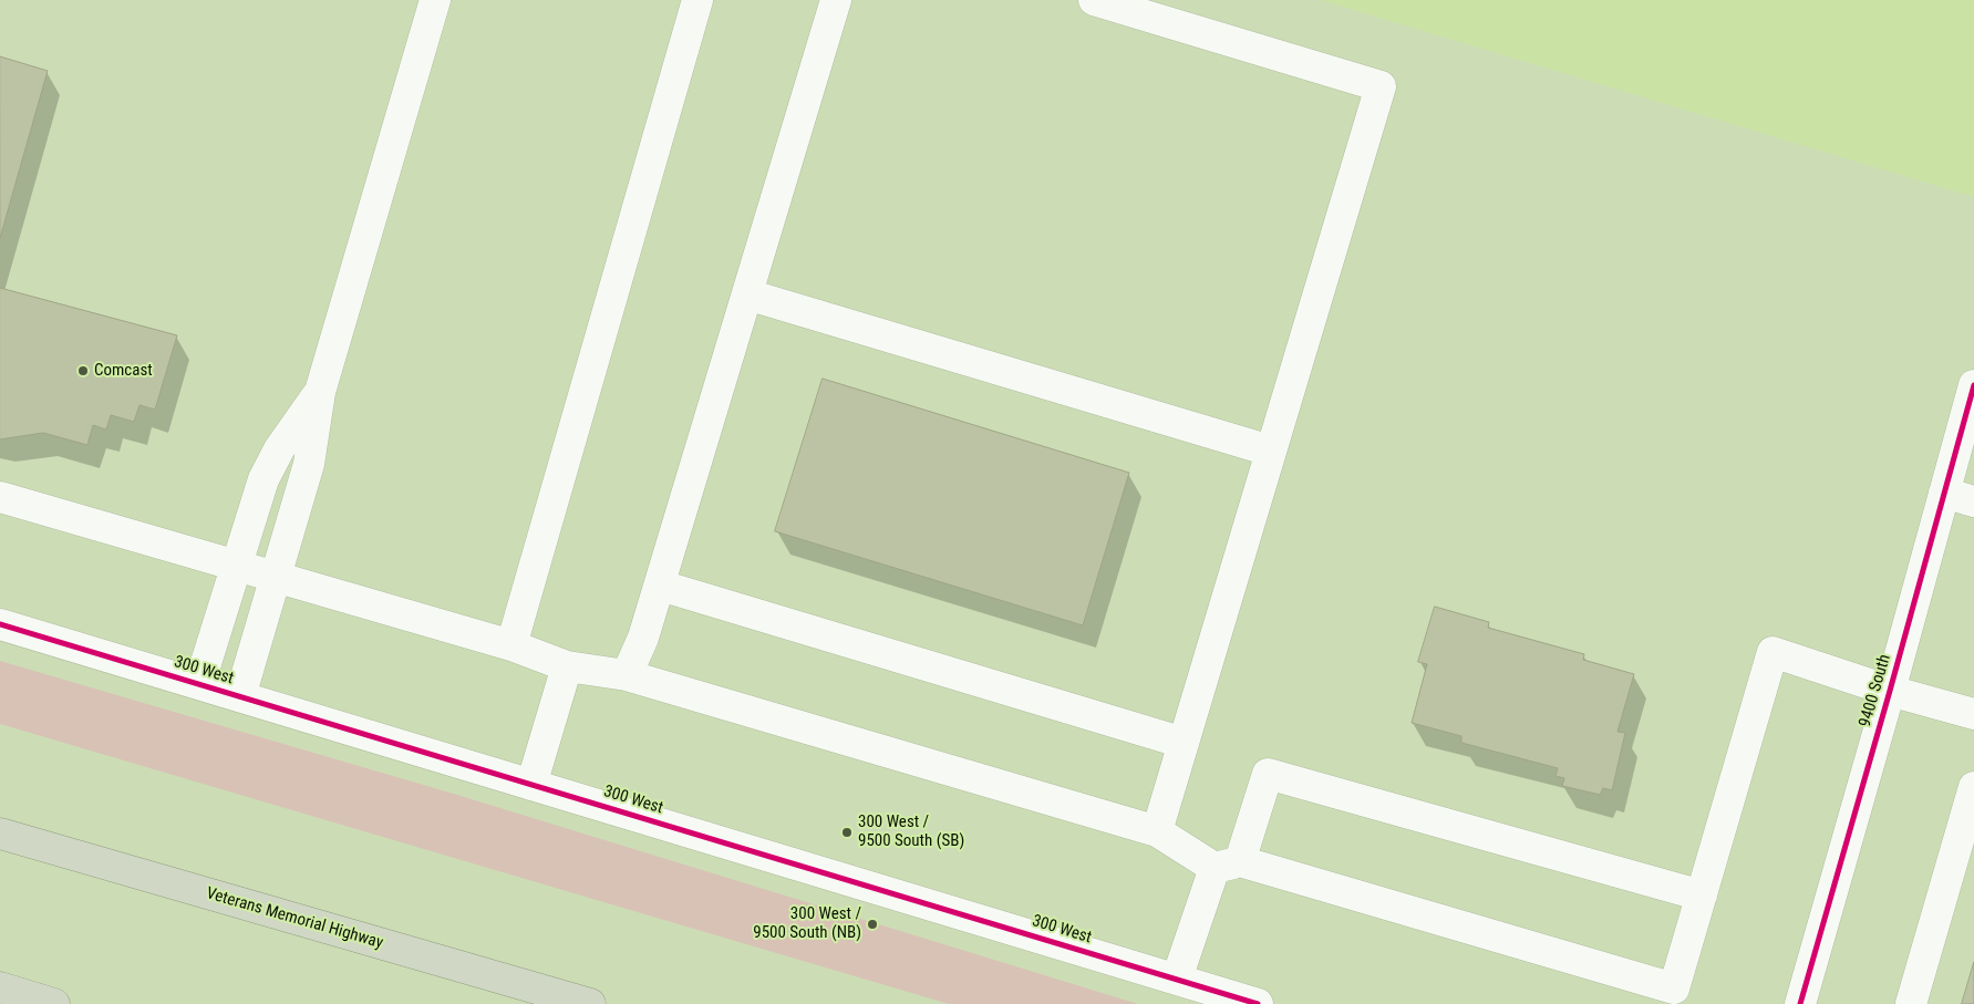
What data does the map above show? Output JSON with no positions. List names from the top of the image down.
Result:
{
  "streets": {
    "highway": ["Veterans Memorial Highway"],
    "street": ["300 West", "9400 South"]
  },
  "places": ["Comcast", "300 West / 9500 South (SB)", "300 West / 9500 South (NB)"]
}
